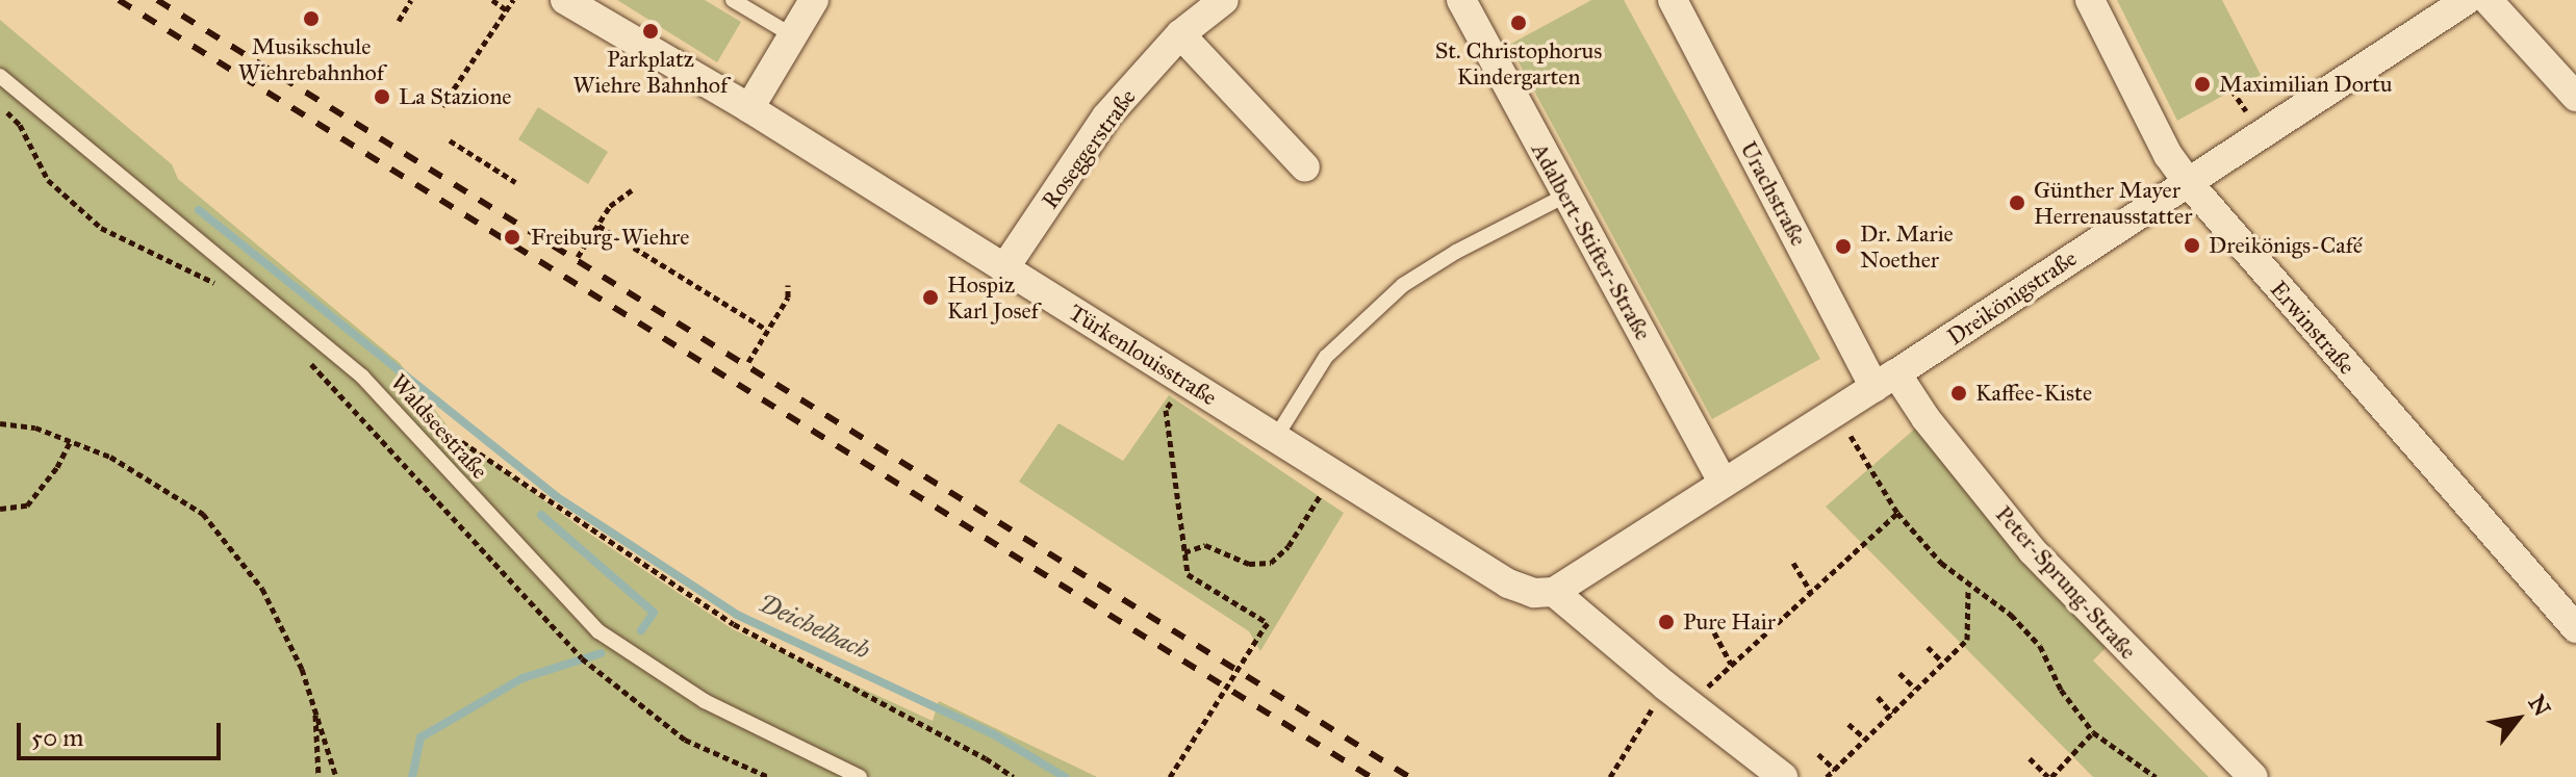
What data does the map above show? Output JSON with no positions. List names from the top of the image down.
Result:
{
  "streets": {
    "street": [
      "Roseggerstraße",
      "Urachstraße",
      "Adalbert-Stifter-Straße",
      "Dreikönigstraße",
      "Erwinstraße",
      "Türkenlouisstraße",
      "Peter-Sprung-Straße"
    ],
    "lane": ["Waldseestraße"]
  },
  "crossings": [
    ["Roseggerstraße", "Türkenlouisstraße"],
    ["Urachstraße", "Dreikönigstraße"],
    ["Urachstraße", "Peter-Sprung-Straße"],
    ["Adalbert-Stifter-Straße", "Dreikönigstraße"],
    ["Dreikönigstraße", "Erwinstraße"],
    ["Dreikönigstraße", "Türkenlouisstraße"],
    ["Dreikönigstraße", "Peter-Sprung-Straße"]
  ],
  "water": ["Deichelbach"],
  "places": [
    "Musikschule Wiehrebahnhof",
    "St. Christophorus Kindergarten",
    "Parkplatz Wiehre Bahnhof",
    "Maximilian Dortu",
    "La Stazione",
    "Günther Mayer Herrenausstatter",
    "Freiburg-Wiehre",
    "Dreikönigs-Café",
    "Dr. Marie Noether",
    "Hospiz Karl Josef",
    "Kaffee-Kiste",
    "Pure Hair"
  ],
  "scale_bar": "50 m",
  "north": "top right"
}
